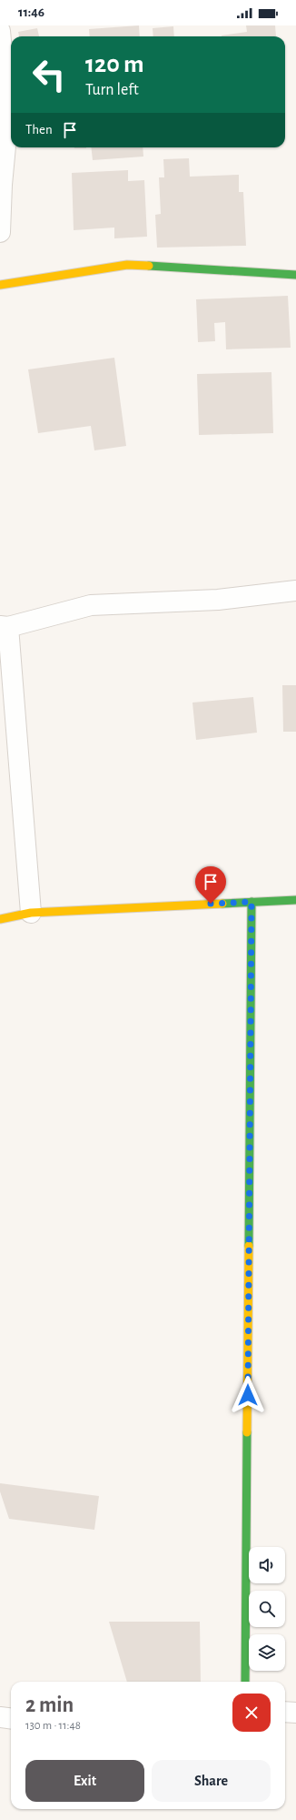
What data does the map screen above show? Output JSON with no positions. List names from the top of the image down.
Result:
{
  "page": {
    "status": "11:46",
    "turn": ["120 m", "Turn left"],
    "then": "Then",
    "heading": ["2 min", "130 m · 11:48"],
    "buttons": ["Exit", "Share"]
  }
}
